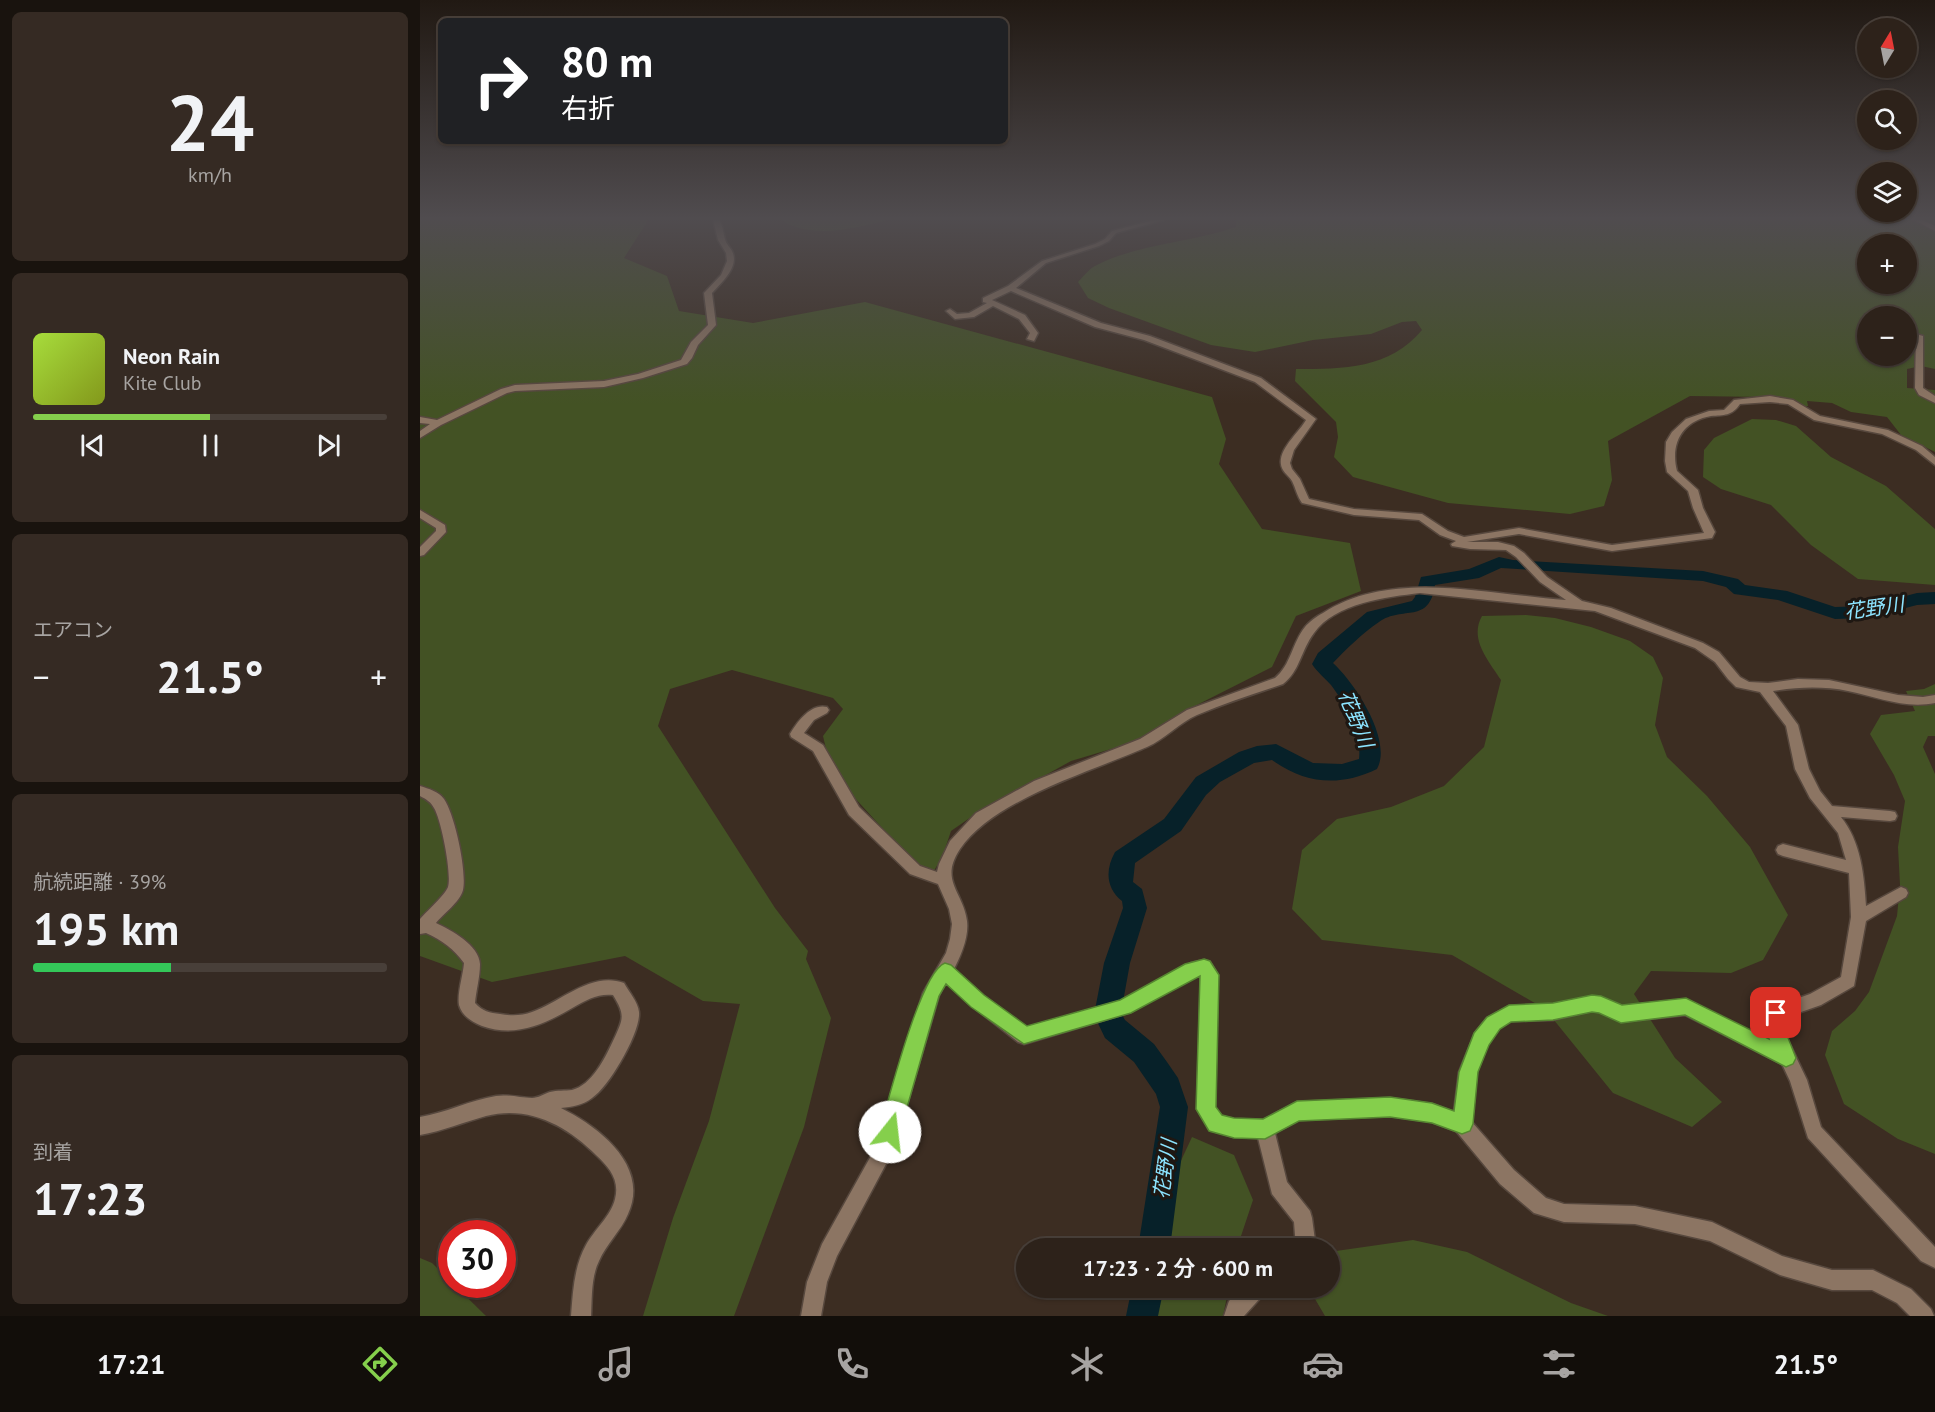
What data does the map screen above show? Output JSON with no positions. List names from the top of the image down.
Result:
{
  "water": ["花野川"],
  "north": "top",
  "page": {
    "tile": [
      ["24", "km/h"],
      "エアコン",
      ["航続距離 · 39%", "195 km"],
      ["到着", "17:23"]
    ],
    "map_buttons": ["+", "−"],
    "turn": ["80 m", "右折"],
    "song": ["Neon Rain", "Kite Club"],
    "heat": ["−", "21.5°", "+"],
    "limit": "30",
    "trip": "17:23 · 2 分 · 600 m",
    "tabs": ["17:21", "21.5°"]
  }
}
